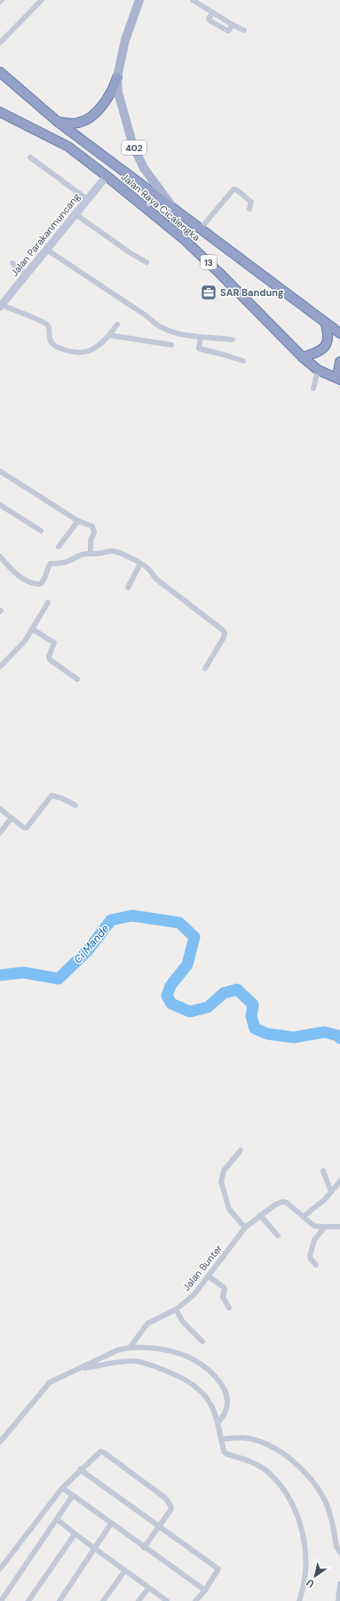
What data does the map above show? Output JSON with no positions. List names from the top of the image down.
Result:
{
  "streets": {
    "highway": ["402", "Jalan Raya Cicalengka", "13"],
    "main road": ["Jalan Parakanmuncang"],
    "street": ["Jalan Bunter"]
  },
  "crossings": [
    ["402", "Jalan Raya Cicalengka"],
    ["Jalan Raya Cicalengka", "Jalan Parakanmuncang"]
  ],
  "water": ["Ci Mande"],
  "places": {
    "office": ["SAR Bandung"]
  },
  "north": "bottom left"
}
